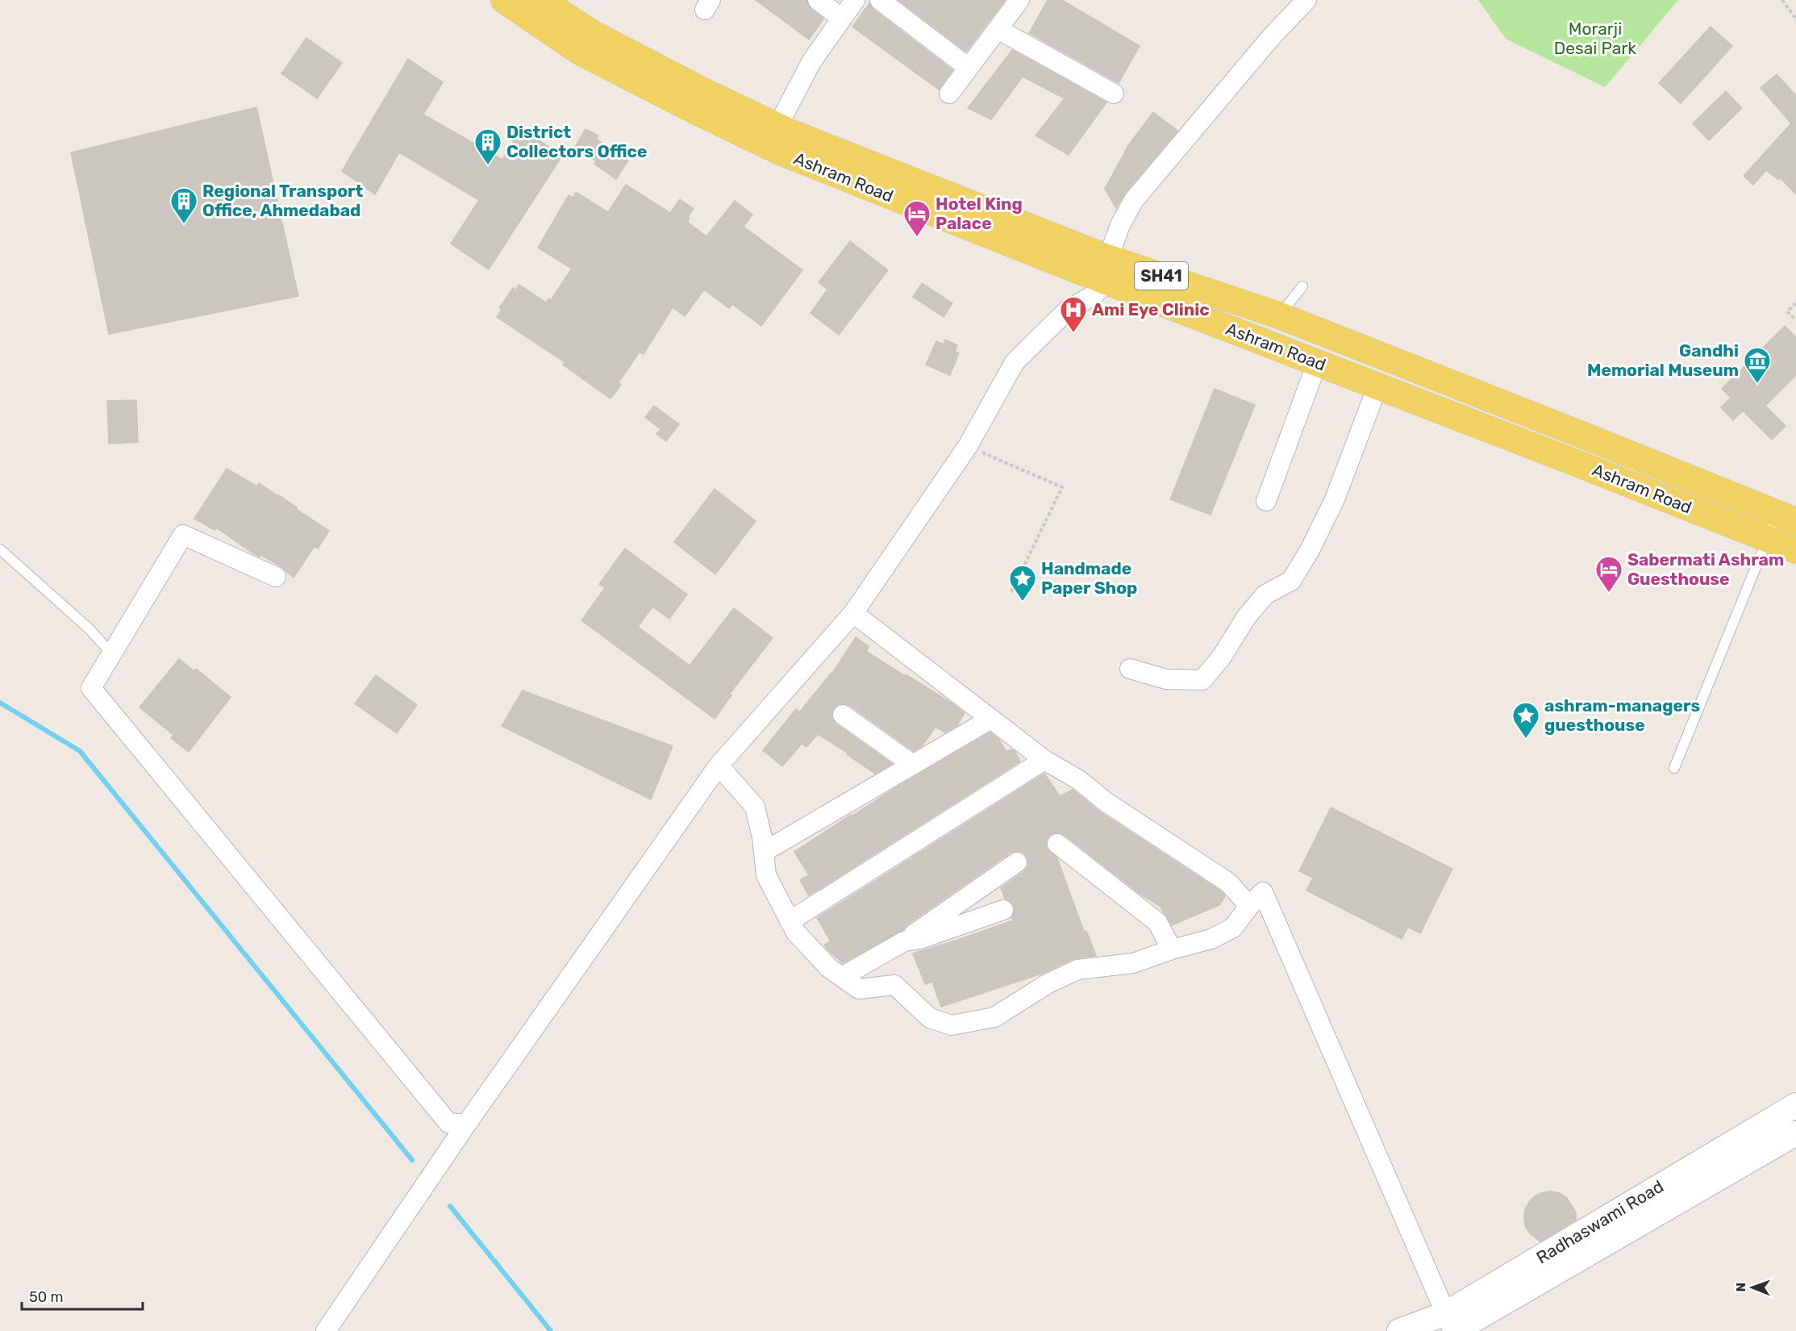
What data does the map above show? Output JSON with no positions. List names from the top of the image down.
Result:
{
  "streets": {
    "main road": ["Ashram Road", "SH41"],
    "street": ["Radhaswami Road"]
  },
  "parks": ["Morarji Desai Park"],
  "places": {
    "building": ["District Collectors Office", "Regional Transport Office, Ahmedabad"],
    "hotel": ["Hotel King Palace", "Sabermati Ashram Guesthouse"],
    "hospital": ["Ami Eye Clinic"],
    "museum": ["Gandhi Memorial Museum"],
    "place": ["Handmade Paper Shop", "ashram-managers guesthouse"]
  },
  "scale_bar": "50 m",
  "north": "left"
}
